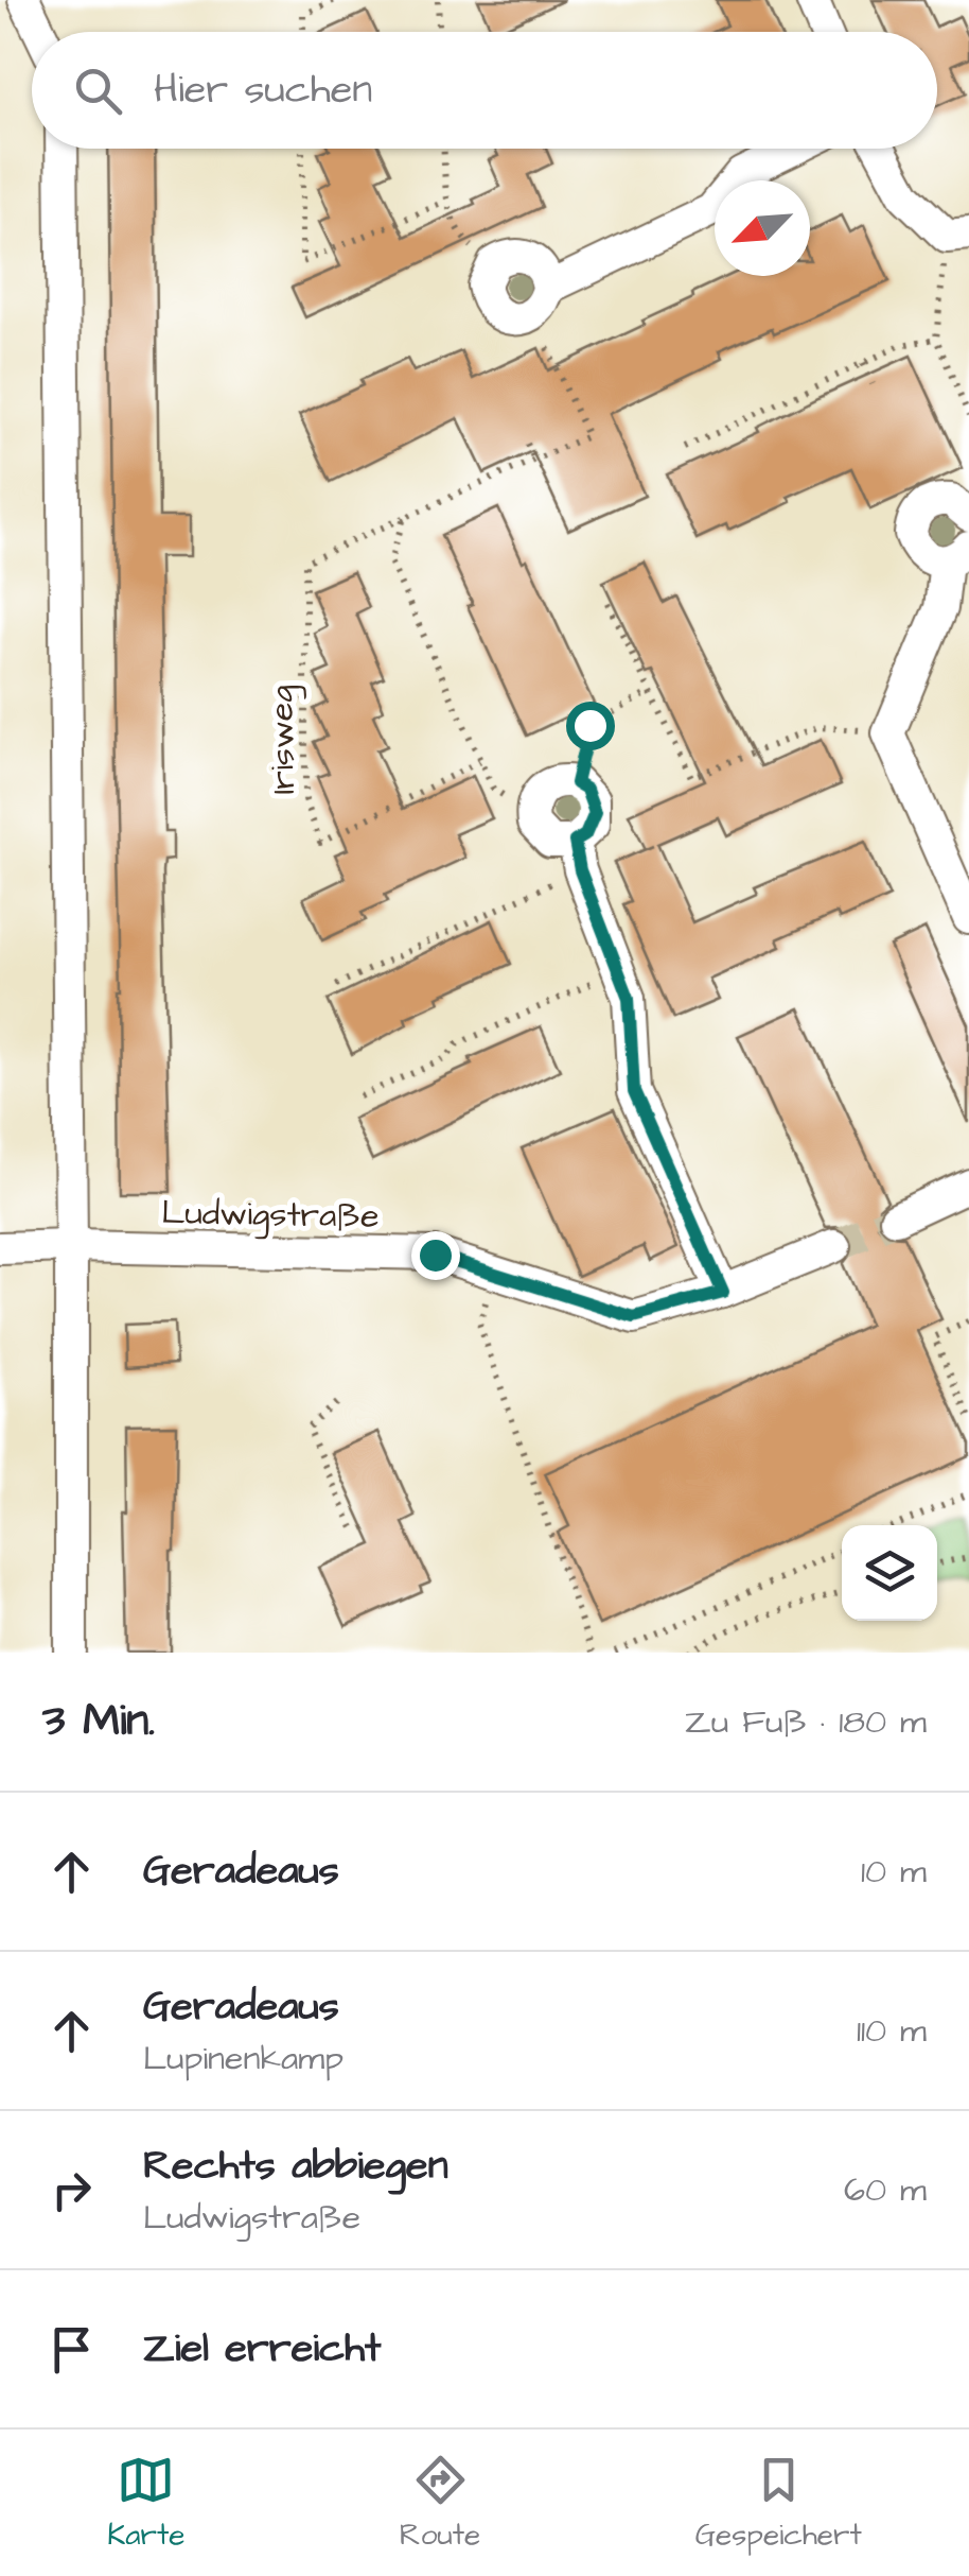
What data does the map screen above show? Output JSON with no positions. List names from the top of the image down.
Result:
{
  "streets": {
    "street": ["Ludwigstraße"],
    "path": ["Irisweg"]
  },
  "north": "bottom left",
  "page": {
    "search": "Hier suchen",
    "heading": ["3 Min.", "Zu Fuß · 180 m"],
    "list": [
      ["Geradeaus", "10 m"],
      ["Geradeaus", "Lupinenkamp", "110 m"],
      ["Rechts abbiegen", "Ludwigstraße", "60 m"],
      "Ziel erreicht"
    ],
    "nav": ["Karte", "Route", "Gespeichert"]
  }
}
